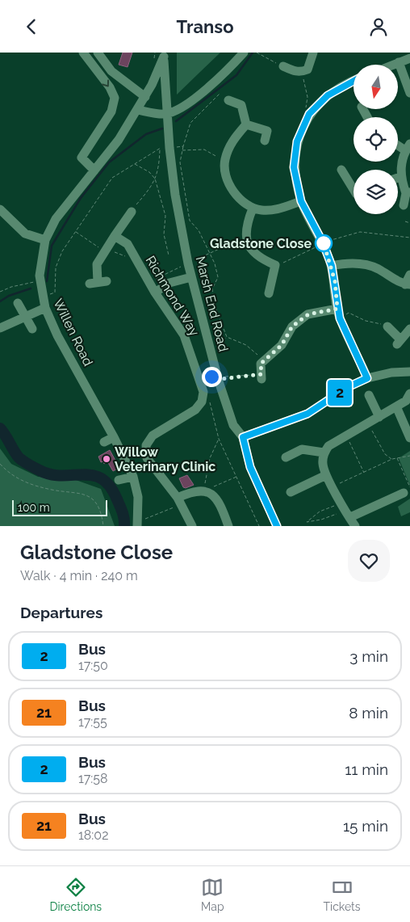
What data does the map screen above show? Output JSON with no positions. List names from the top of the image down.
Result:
{
  "streets": {
    "street": ["Richmond Way", "Marsh End Road", "Willen Road"]
  },
  "crossings": [
    ["Marsh End Road", "Willen Road"]
  ],
  "places": ["Gladstone Close", "Willow Veterinary Clinic"],
  "lines": ["bus line 2"],
  "scale_bar": "100 m",
  "north": "bottom",
  "page": {
    "header": "Transo",
    "on_map": "2",
    "scale": "100 m",
    "heading": [
      ["Gladstone Close", "Walk · 4 min · 240 m"],
      "Departures"
    ],
    "list": [
      {
        "mark": "2",
        "name": "Bus",
        "note": "17:50",
        "value": "3 min"
      },
      {
        "mark": "21",
        "name": "Bus",
        "note": "17:55",
        "value": "8 min"
      },
      {
        "mark": "2",
        "name": "Bus",
        "note": "17:58",
        "value": "11 min"
      },
      {
        "mark": "21",
        "name": "Bus",
        "note": "18:02",
        "value": "15 min"
      }
    ],
    "tabs": ["Directions", "Map", "Tickets"]
  }
}
